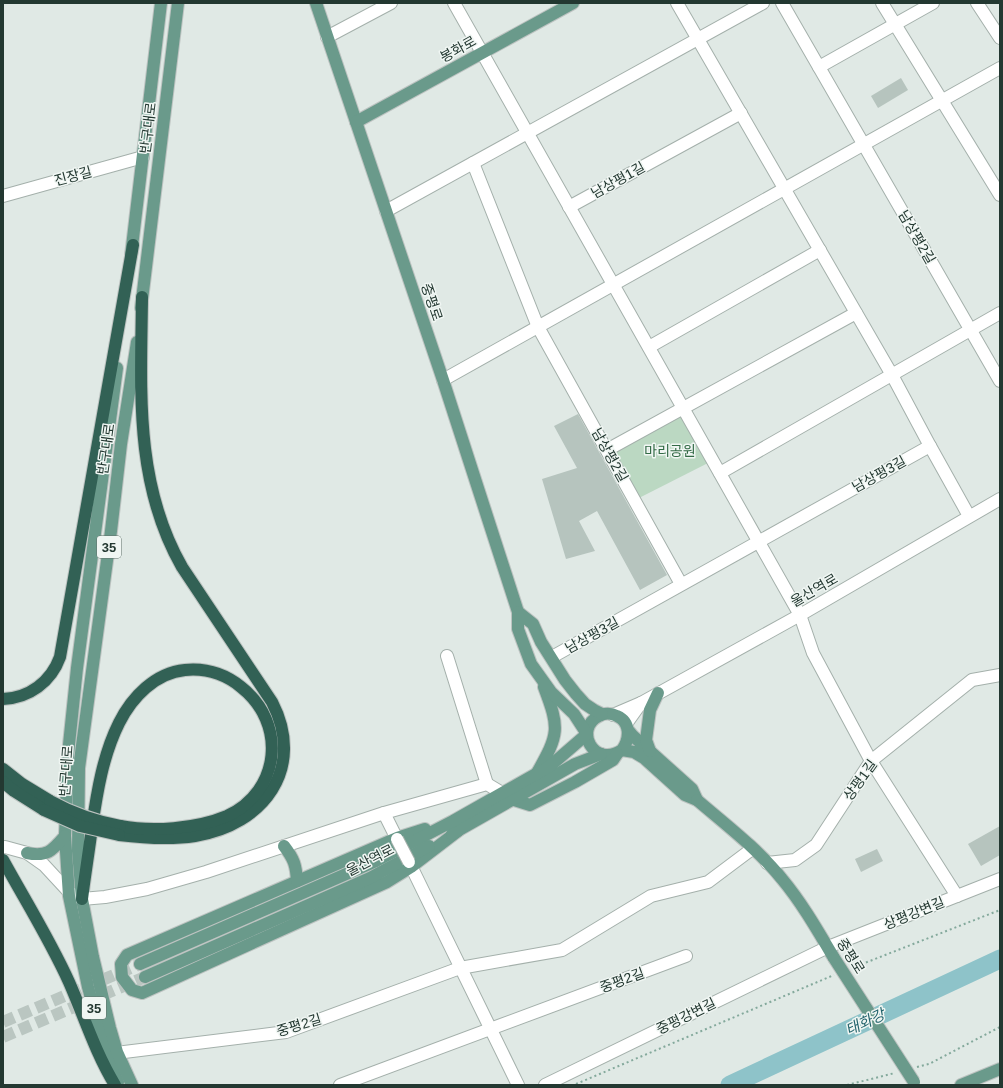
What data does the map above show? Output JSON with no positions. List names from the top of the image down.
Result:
{
  "streets": {
    "main road": [
      "봉화로",
      "반구대로",
      "중평로",
      "35",
      "울산역로"
    ],
    "street": [
      "진장길",
      "남상평1길",
      "남상평2길",
      "남상평3길",
      "상평1길",
      "상평강변길",
      "중평2길",
      "중평강변길"
    ]
  },
  "crossings": [
    ["봉화로", "중평로"],
    ["반구대로", "진장길"],
    ["반구대로", "중평2길"],
    ["남상평2길", "남상평3길"],
    ["중평로", "상평1길"],
    ["중평로", "상평강변길"],
    ["중평로", "중평2길"],
    ["중평로", "중평강변길"],
    ["상평강변길", "중평강변길"]
  ],
  "water": ["태화강"],
  "parks": ["마리공원"]
}
